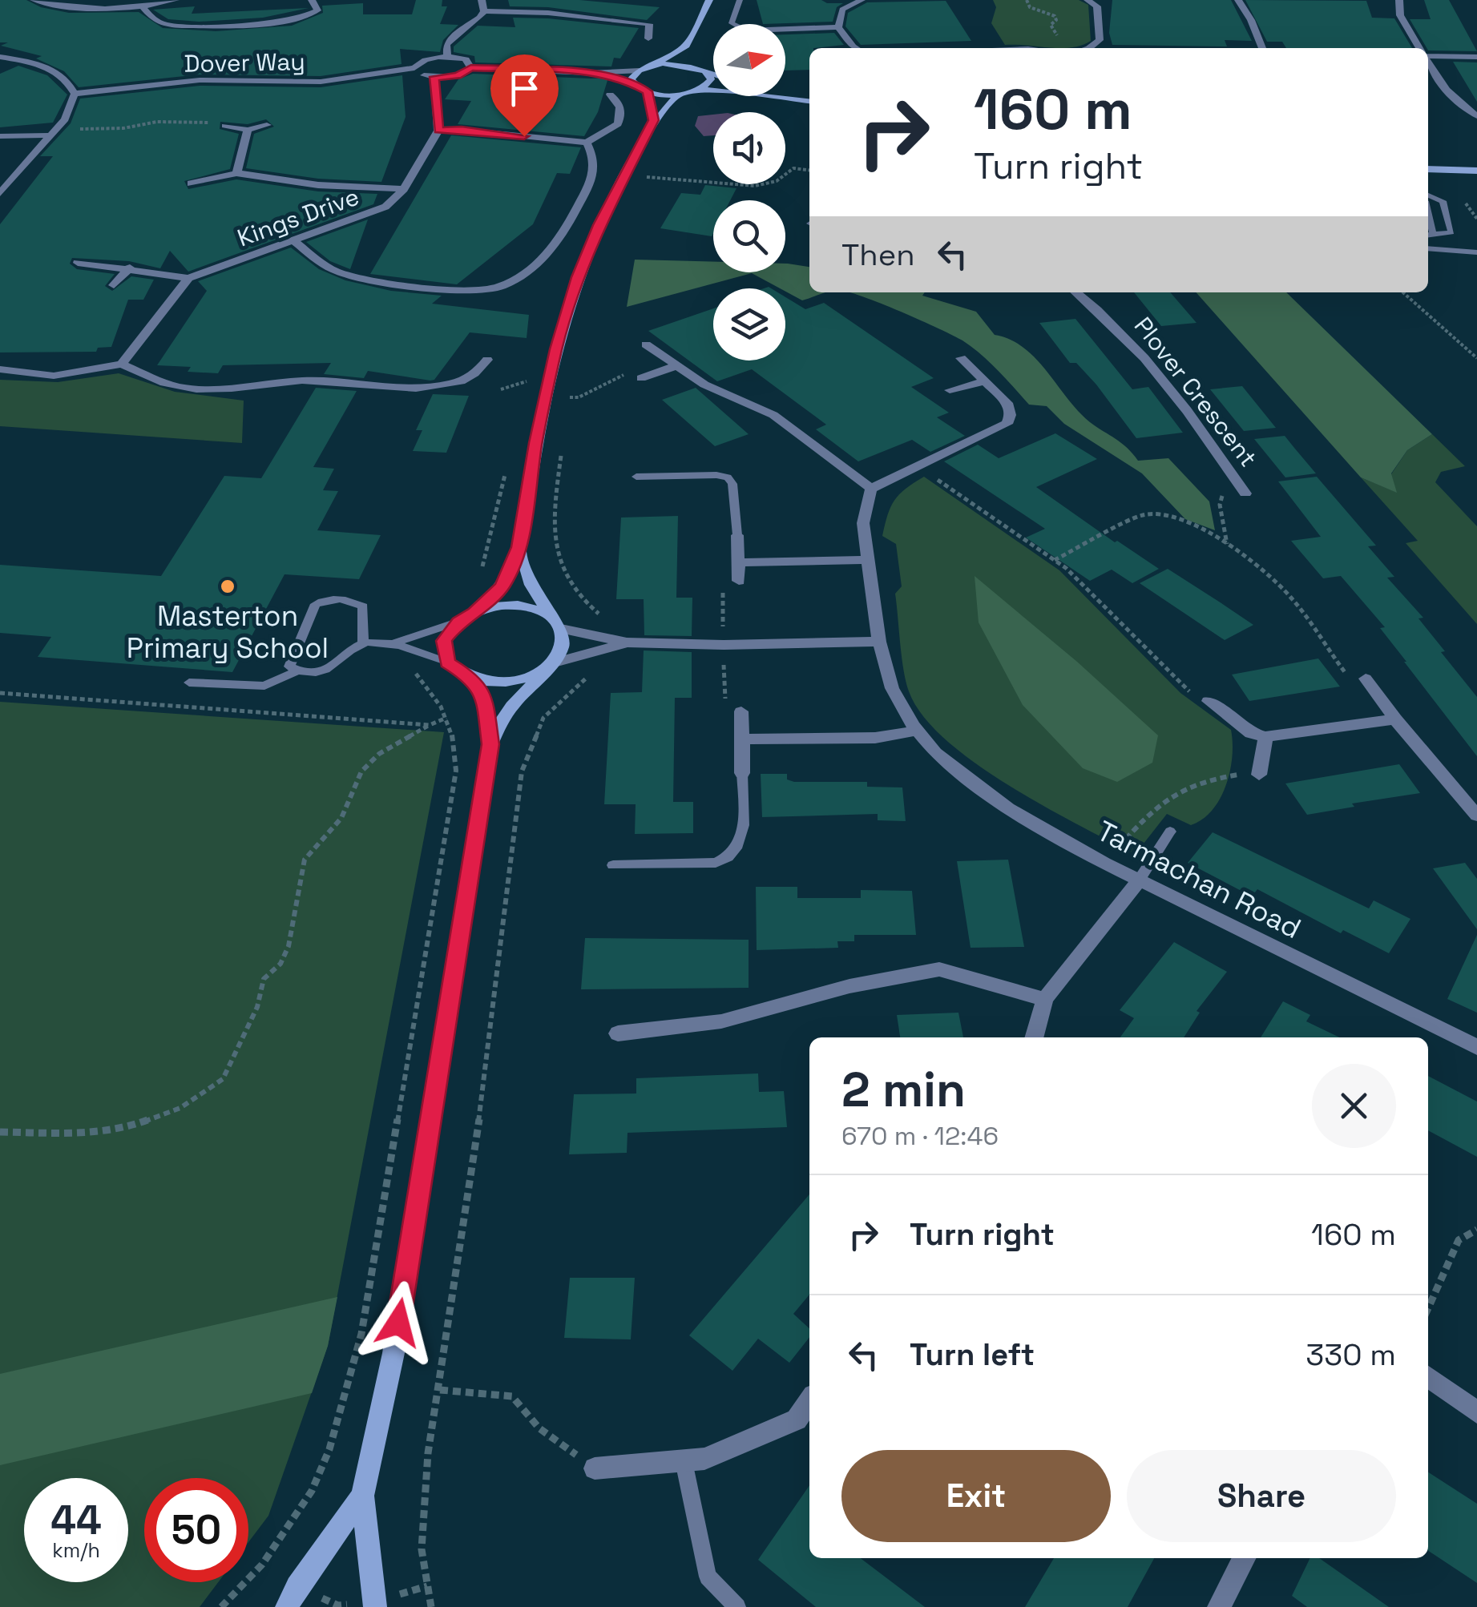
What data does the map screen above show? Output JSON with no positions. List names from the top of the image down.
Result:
{
  "streets": {
    "street": [
      "Dover Way",
      "Kings Drive",
      "Plover Crescent",
      "Tarmachan Road"
    ]
  },
  "places": ["Masterton Primary School"],
  "north": "right",
  "page": {
    "turn": ["160 m", "Turn right"],
    "then": "Then",
    "heading": ["2 min", "670 m · 12:46"],
    "list": [
      {
        "name": "Turn right",
        "value": "160 m"
      },
      {
        "name": "Turn left",
        "value": "330 m"
      }
    ],
    "buttons": ["Exit", "Share"],
    "speed": "44 km/h",
    "limit": "50"
  }
}
